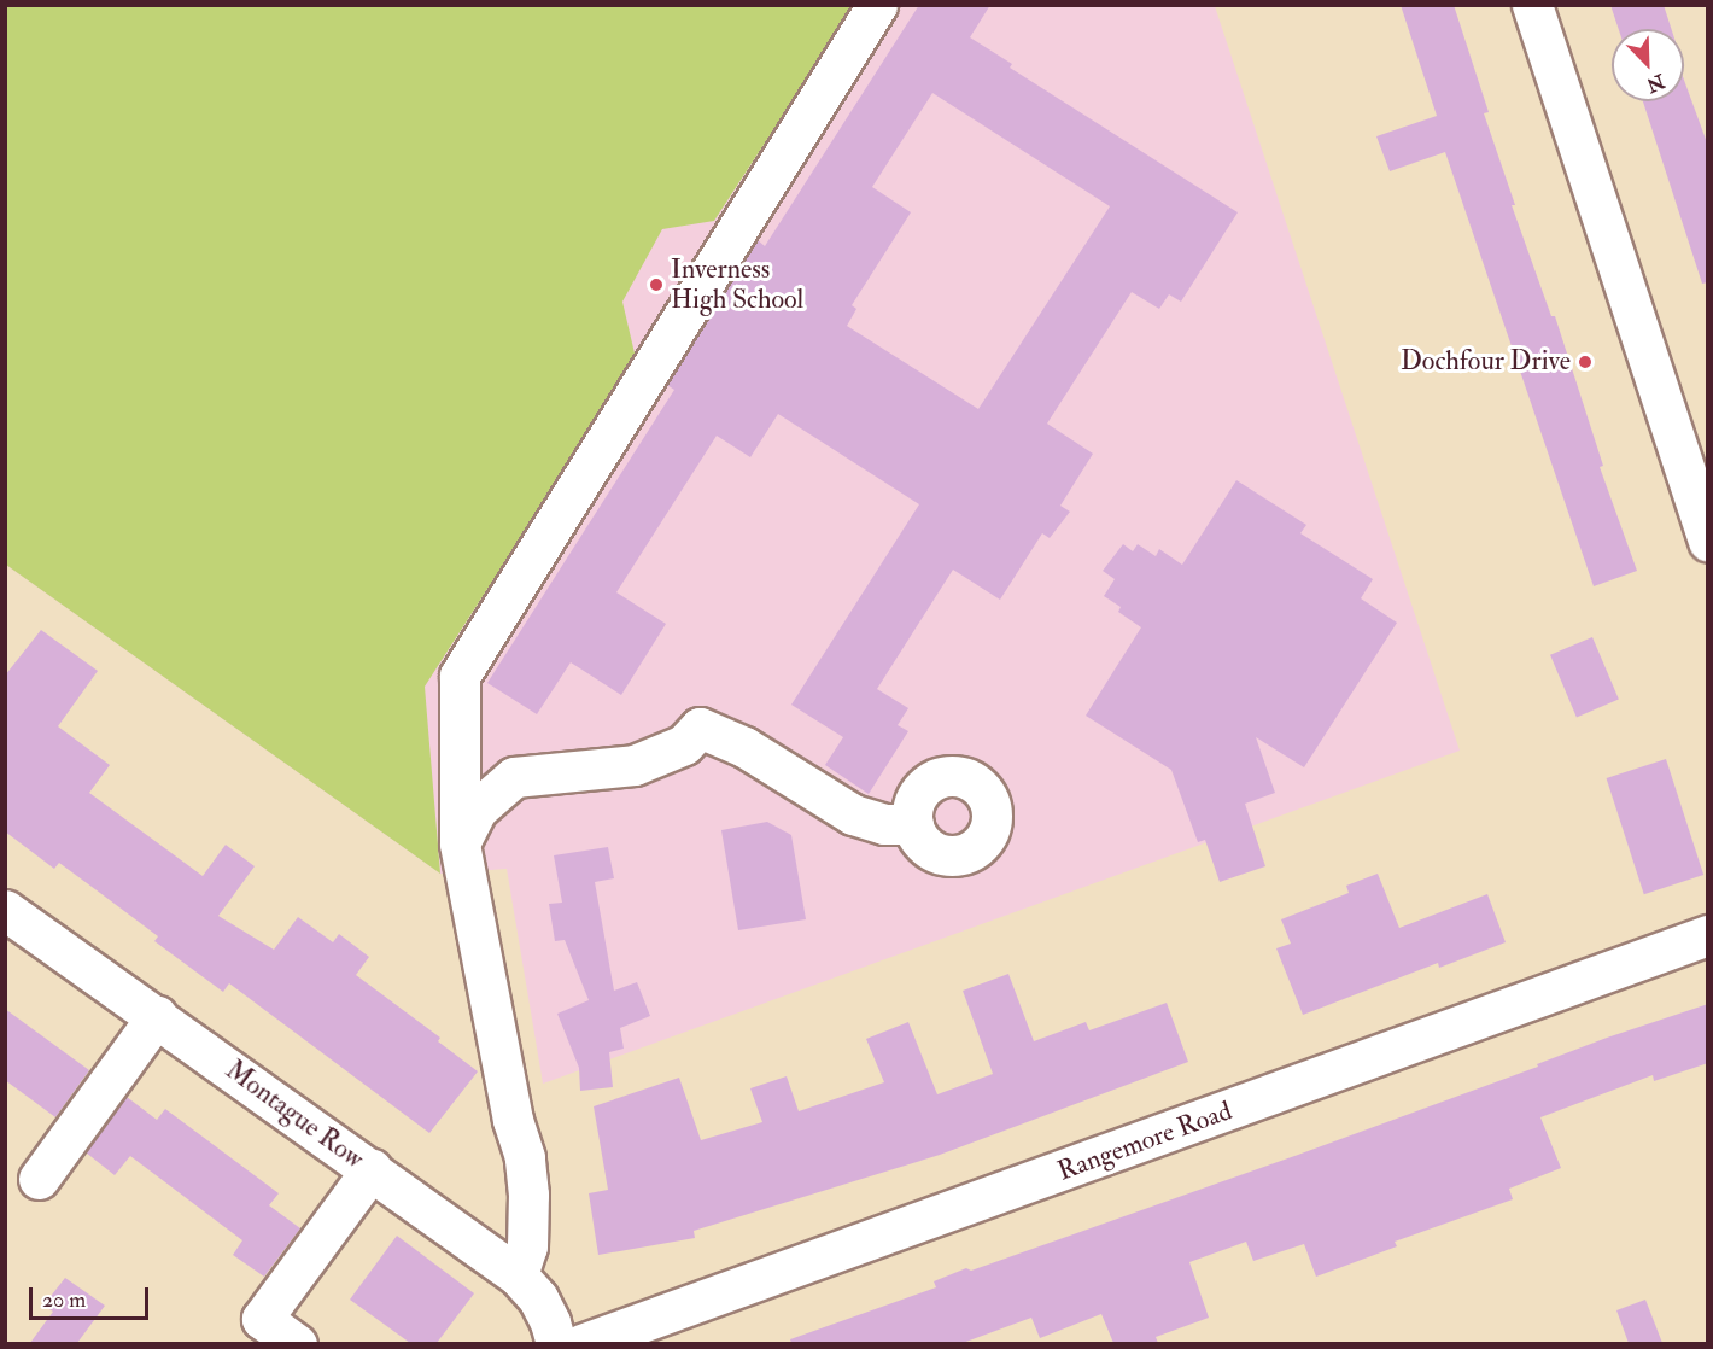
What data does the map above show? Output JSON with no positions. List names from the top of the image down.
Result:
{
  "streets": {
    "street": ["Montague Row", "Rangemore Road"]
  },
  "places": ["Inverness High School", "Dochfour Drive"],
  "scale_bar": "20 m",
  "north": "bottom right"
}
